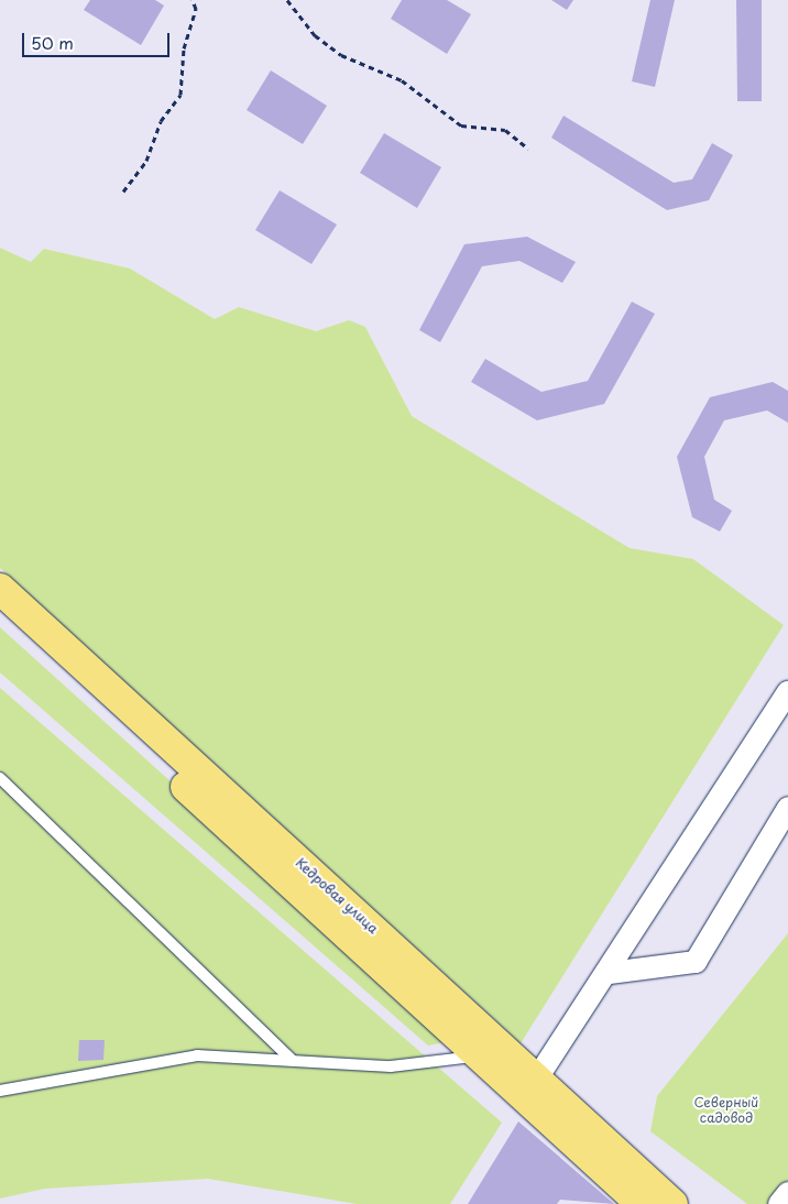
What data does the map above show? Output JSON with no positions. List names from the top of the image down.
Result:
{
  "streets": {
    "main road": ["Кедровая улица"]
  },
  "parks": ["Северный садовод"],
  "scale_bar": "50 m"
}
